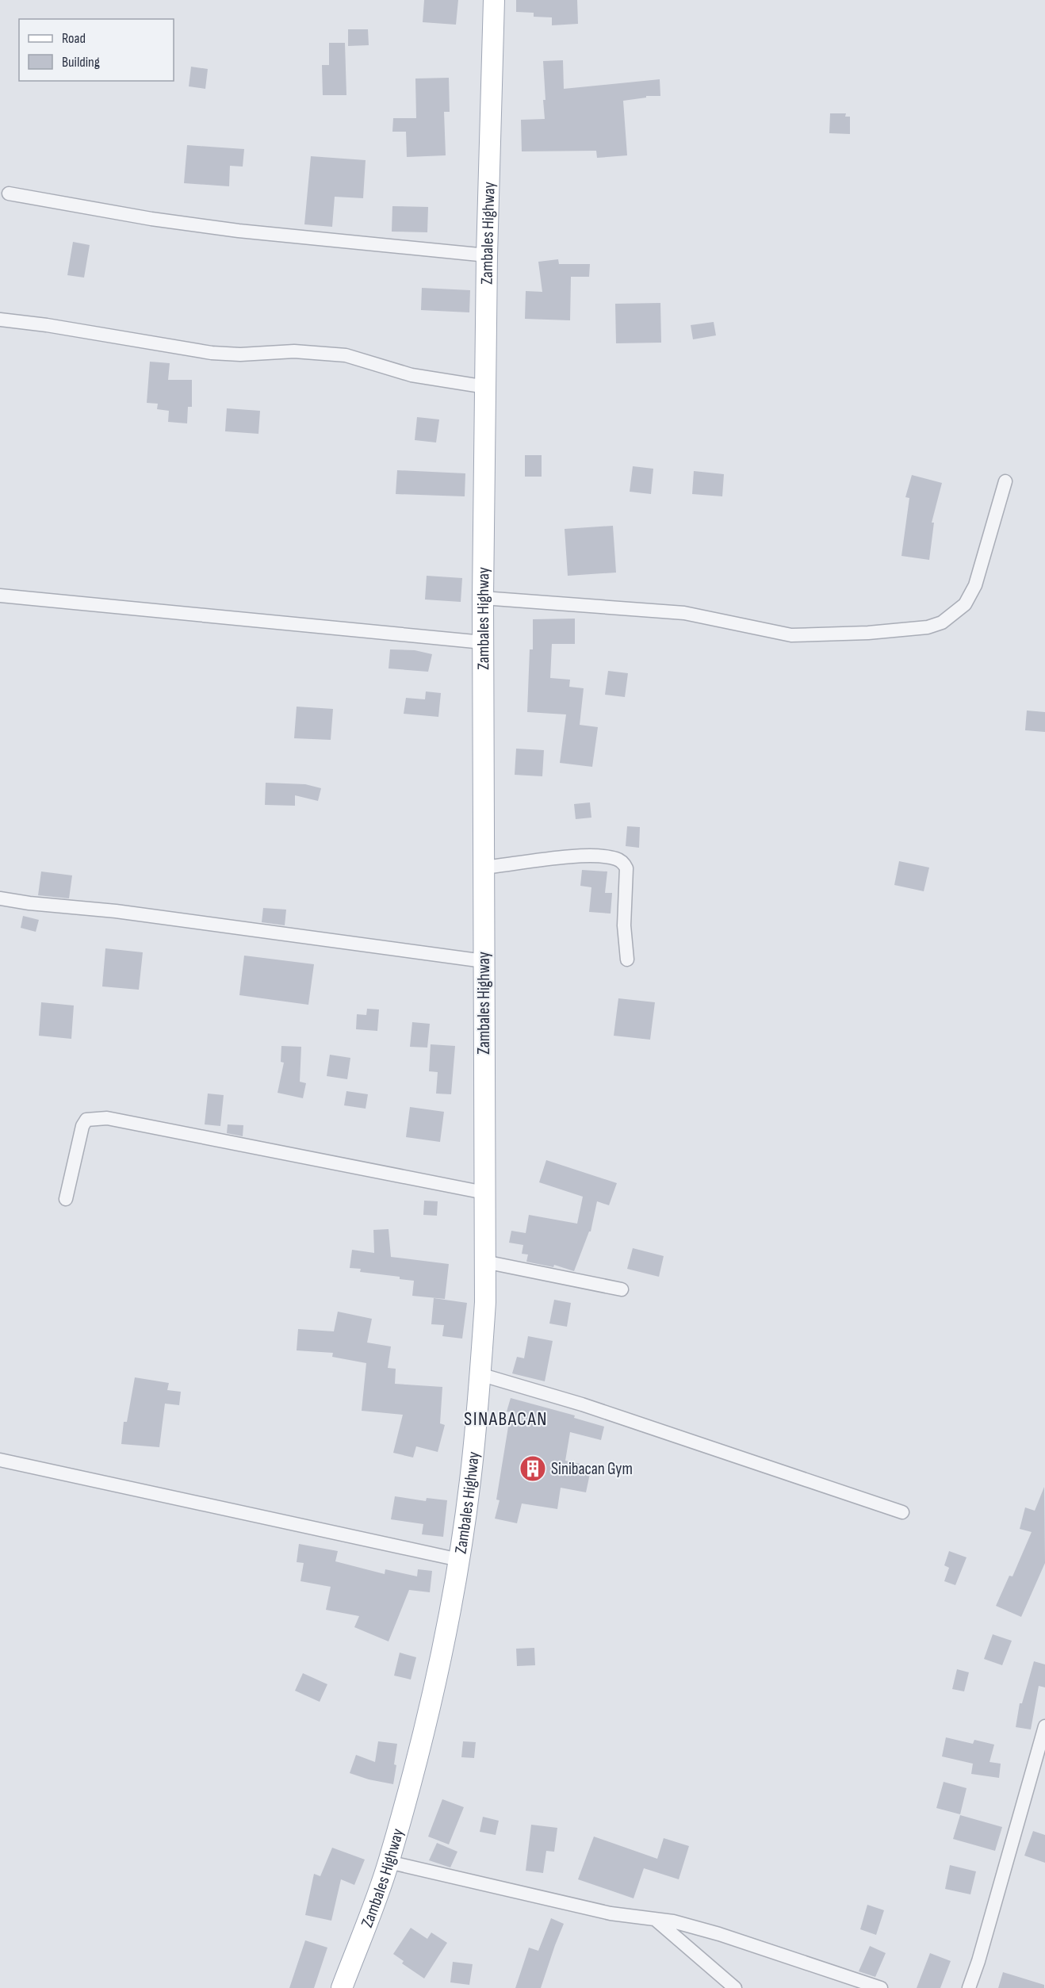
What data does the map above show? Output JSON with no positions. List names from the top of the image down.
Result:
{
  "streets": {
    "main road": ["Zambales Highway"]
  },
  "districts": ["SINABACAN"],
  "places": {
    "building": ["Sinibacan Gym"]
  },
  "legend": ["Road", "Building"]
}
